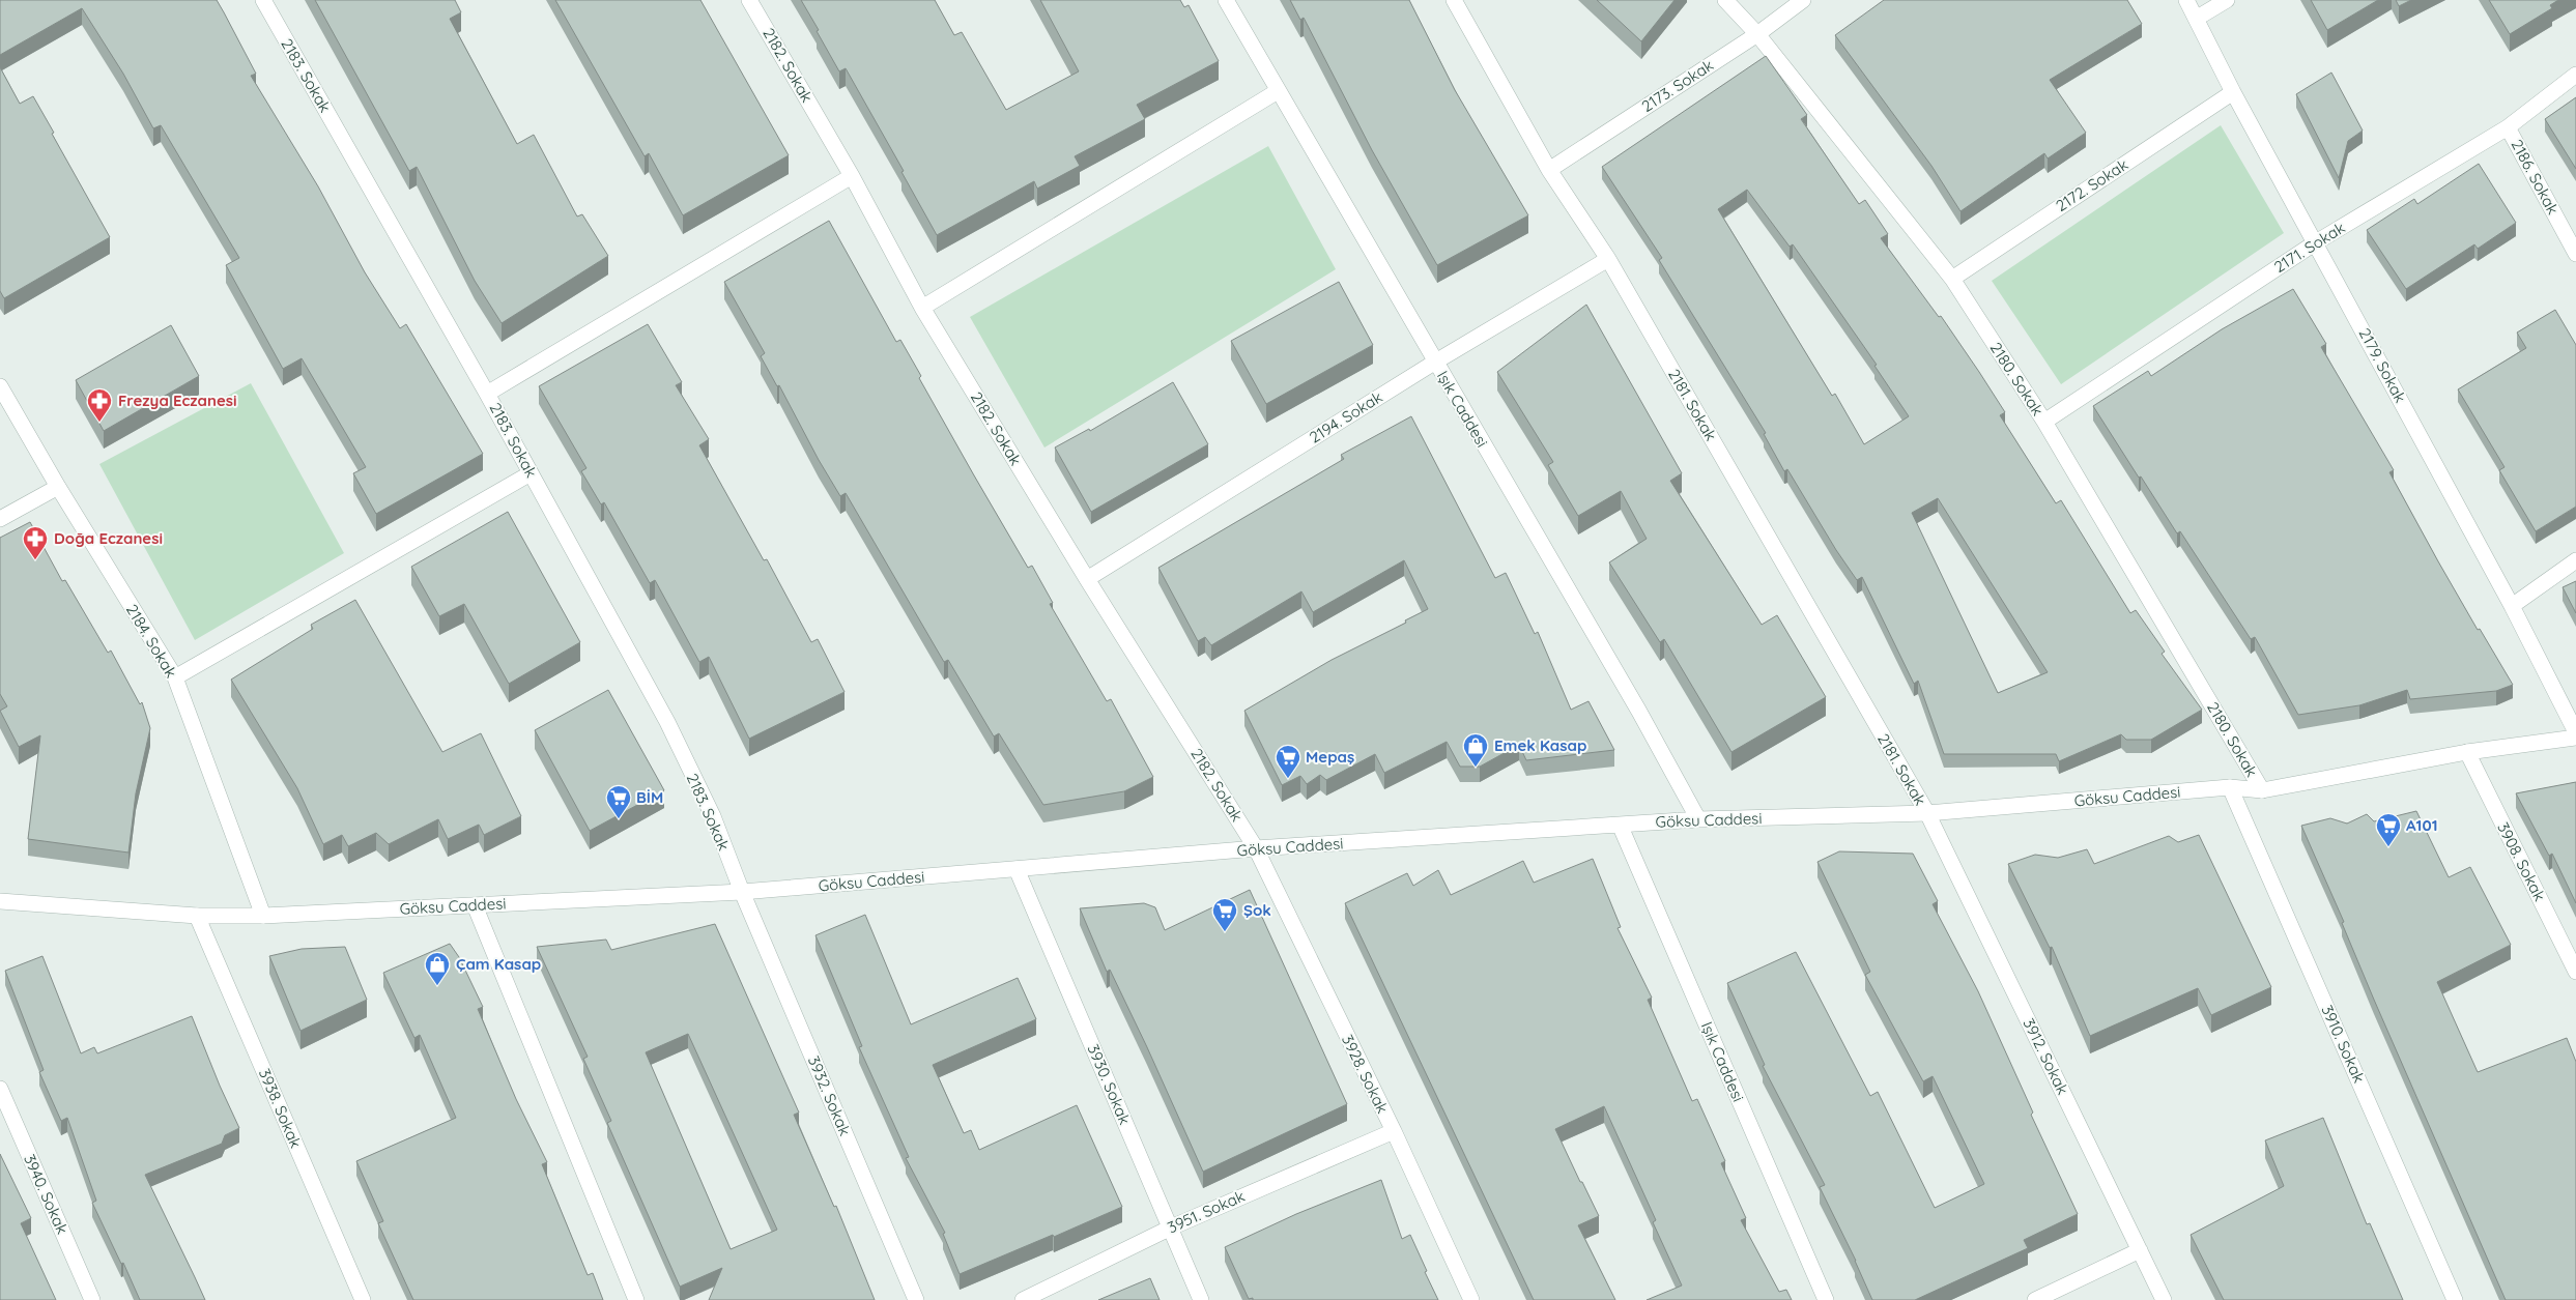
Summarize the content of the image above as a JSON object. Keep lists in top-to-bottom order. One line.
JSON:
{"streets":{"street":["2182. Sokak","2183. Sokak","2173. Sokak","2186. Sokak","2172. Sokak","2171. Sokak","2179. Sokak","2180. Sokak","2181. Sokak","Işık Caddesi","2194. Sokak","2184. Sokak","Göksu Caddesi","3908. Sokak","3910. Sokak","3912. Sokak","3928. Sokak","3930. Sokak","3932. Sokak","3938. Sokak","3940. Sokak","3951. Sokak"]},"crossings":[["2182. Sokak","2194. Sokak"],["2182. Sokak","Göksu Caddesi"],["2182. Sokak","3928. Sokak"],["2183. Sokak","Göksu Caddesi"],["2183. Sokak","3932. Sokak"],["2173. Sokak","2180. Sokak"],["2173. Sokak","2181. Sokak"],["2186. Sokak","2171. Sokak"],["2172. Sokak","2179. Sokak"],["2172. Sokak","2180. Sokak"],["2171. Sokak","2179. Sokak"],["2171. Sokak","2180. Sokak"],["2180. Sokak","Göksu Caddesi"],["2181. Sokak","2194. Sokak"],["2181. Sokak","Göksu Caddesi"],["2181. Sokak","3912. Sokak"],["Işık Caddesi","2194. Sokak"],["Işık Caddesi","Göksu Caddesi"],["2184. Sokak","Göksu Caddesi"],["Göksu Caddesi","3908. Sokak"],["Göksu Caddesi","3910. Sokak"],["Göksu Caddesi","3912. Sokak"],["Göksu Caddesi","3928. Sokak"],["Göksu Caddesi","3930. Sokak"],["Göksu Caddesi","3932. Sokak"],["Göksu Caddesi","3938. Sokak"],["3928. Sokak","3951. Sokak"],["3930. Sokak","3951. Sokak"]],"places":{"pharmacy":["Frezya Eczanesi","Doğa Eczanesi"],"shop":["Emek Kasap","Çam Kasap"],"supermarket":["Mepaş","BİM","A101","Şok"]}}
